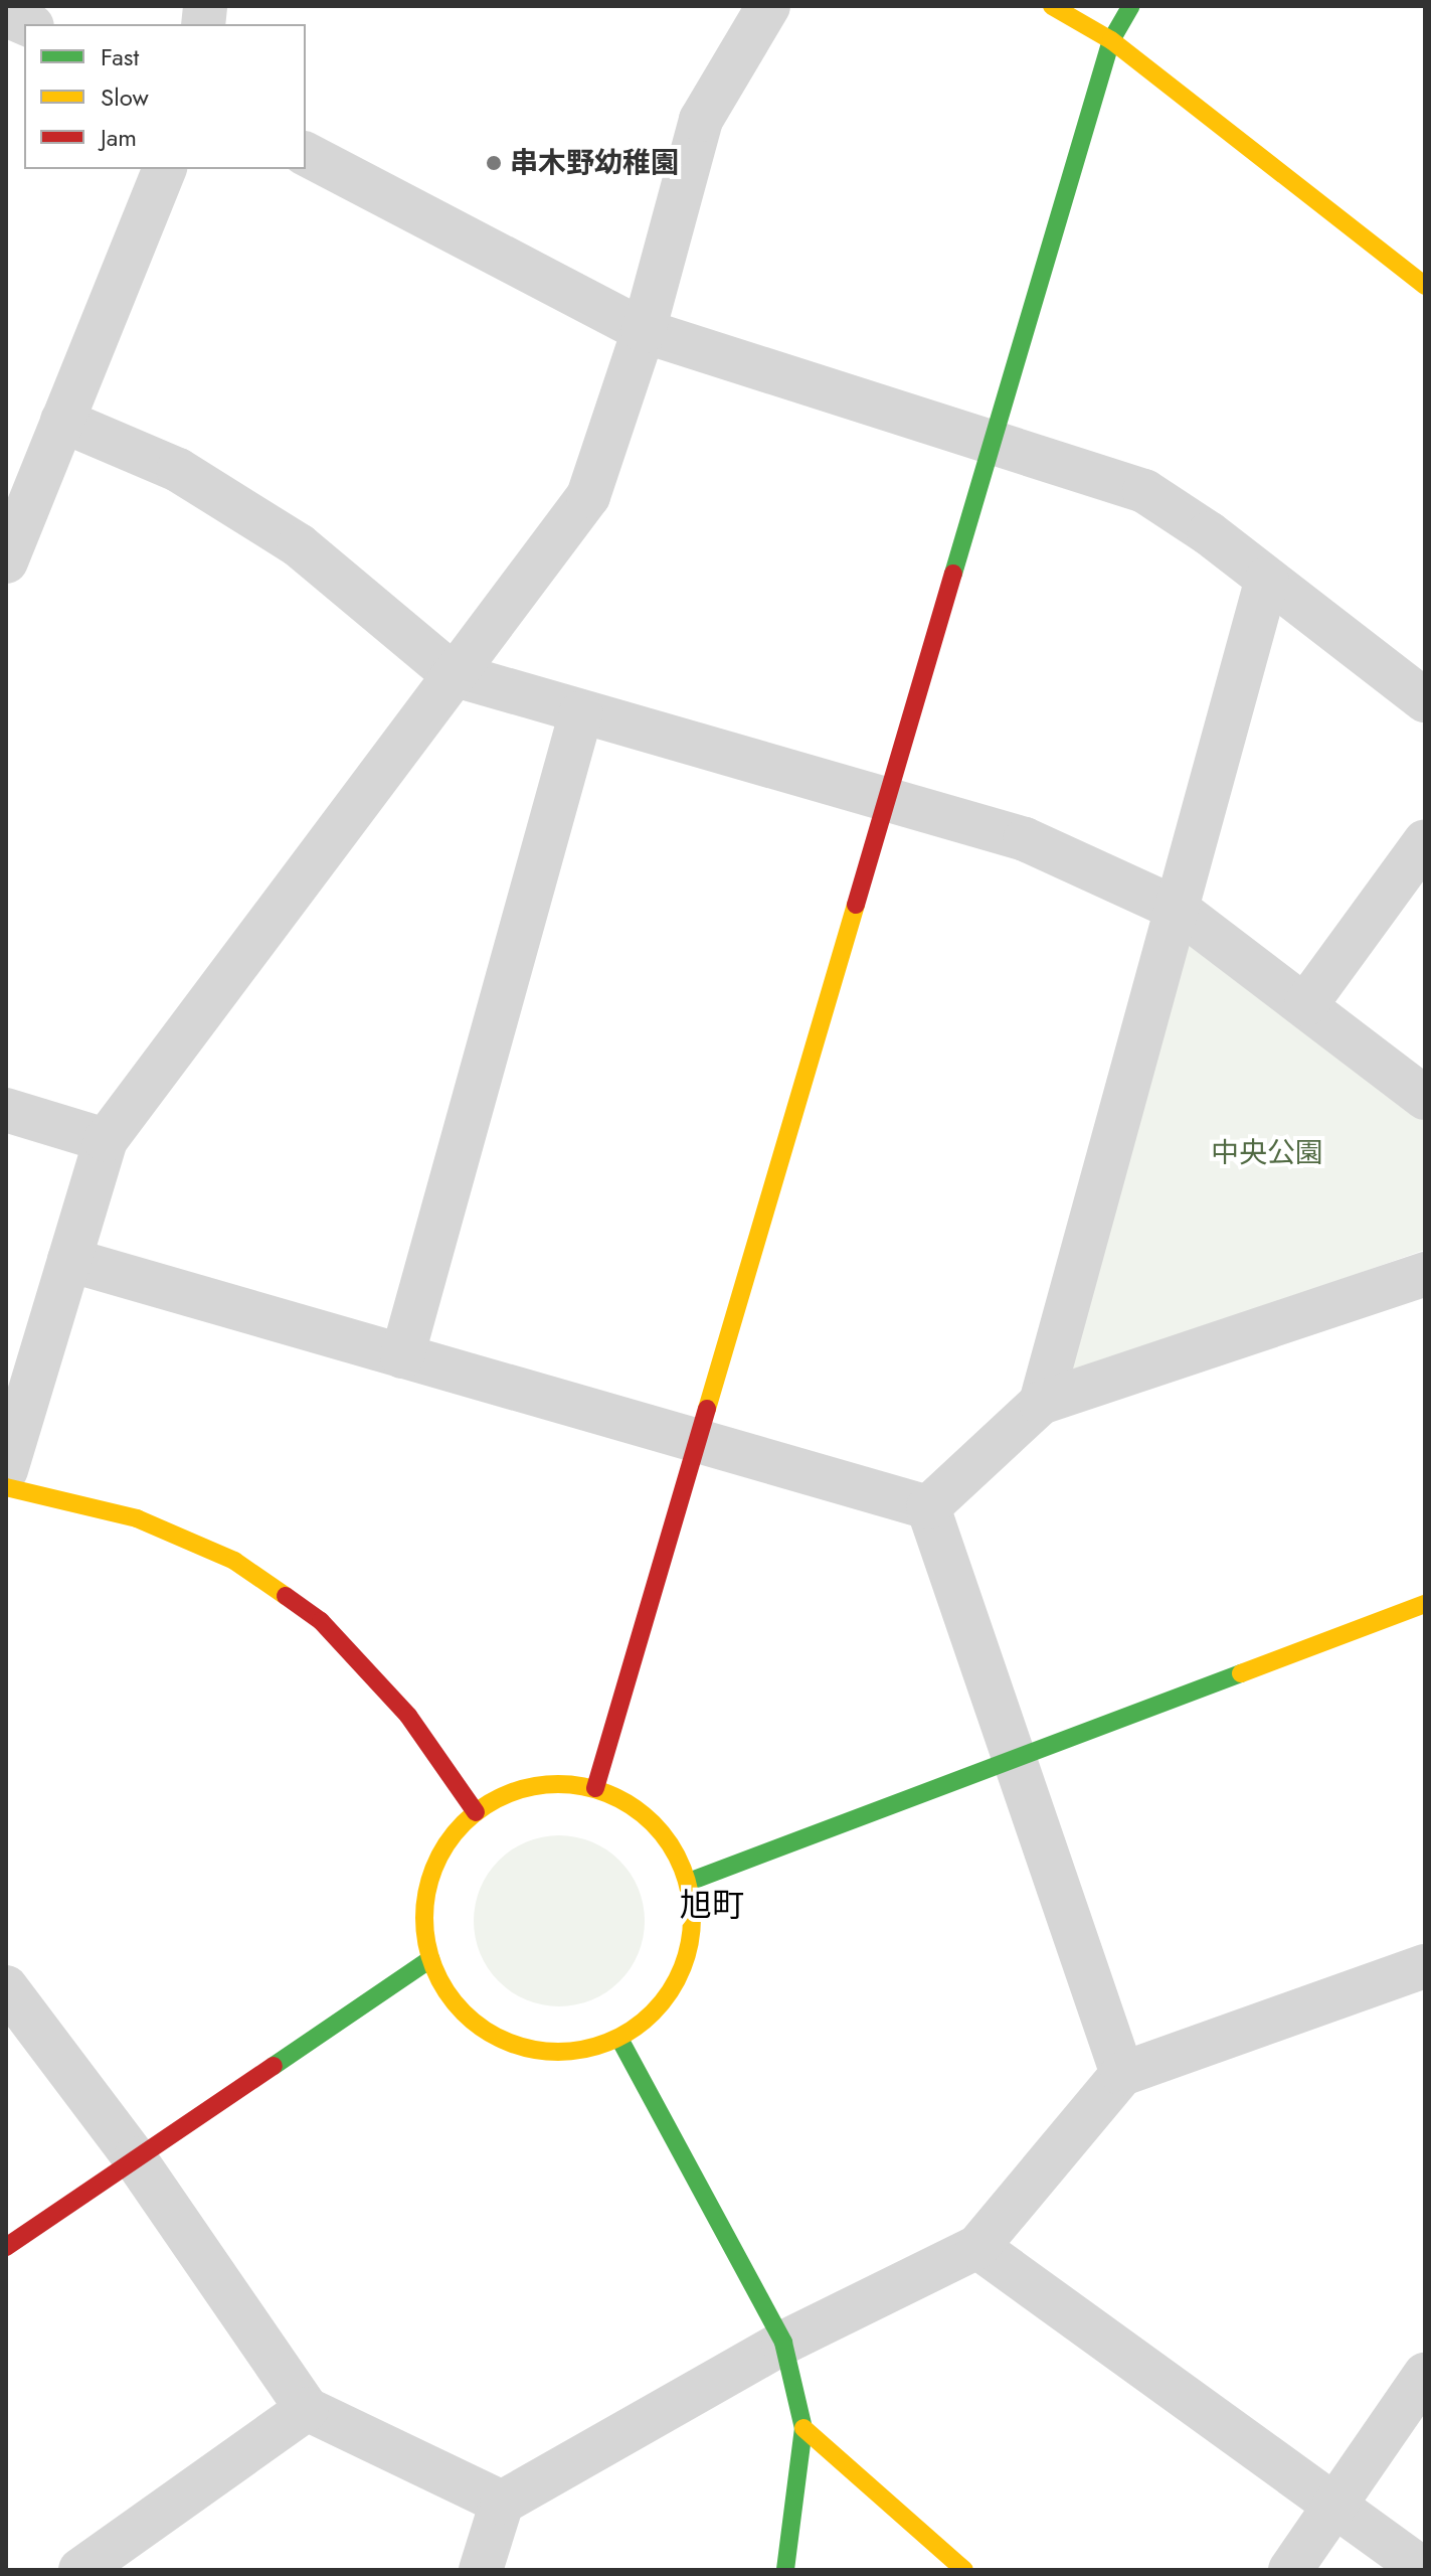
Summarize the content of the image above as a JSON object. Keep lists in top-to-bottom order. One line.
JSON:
{"districts":["旭町"],"parks":["中央公園"],"places":["串木野幼稚園"],"legend":["Fast","Slow","Jam"]}
